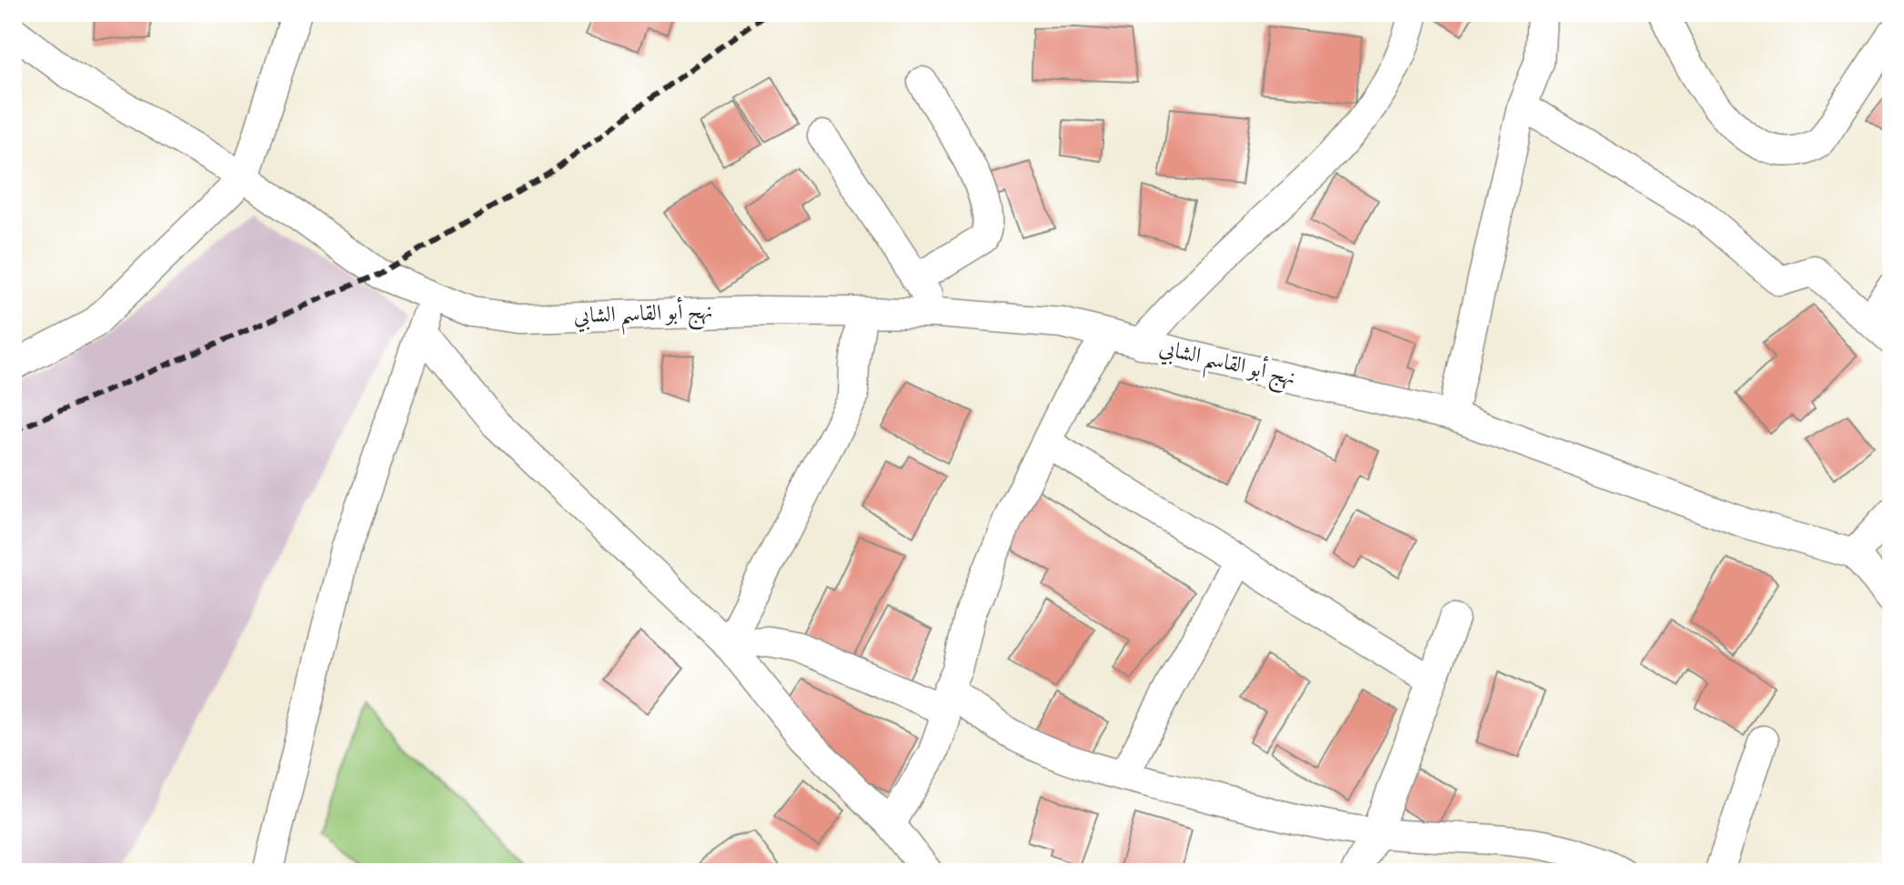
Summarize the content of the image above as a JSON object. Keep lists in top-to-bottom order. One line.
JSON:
{"streets":{"street":["نهج أبو القاسم الشابي"]}}
